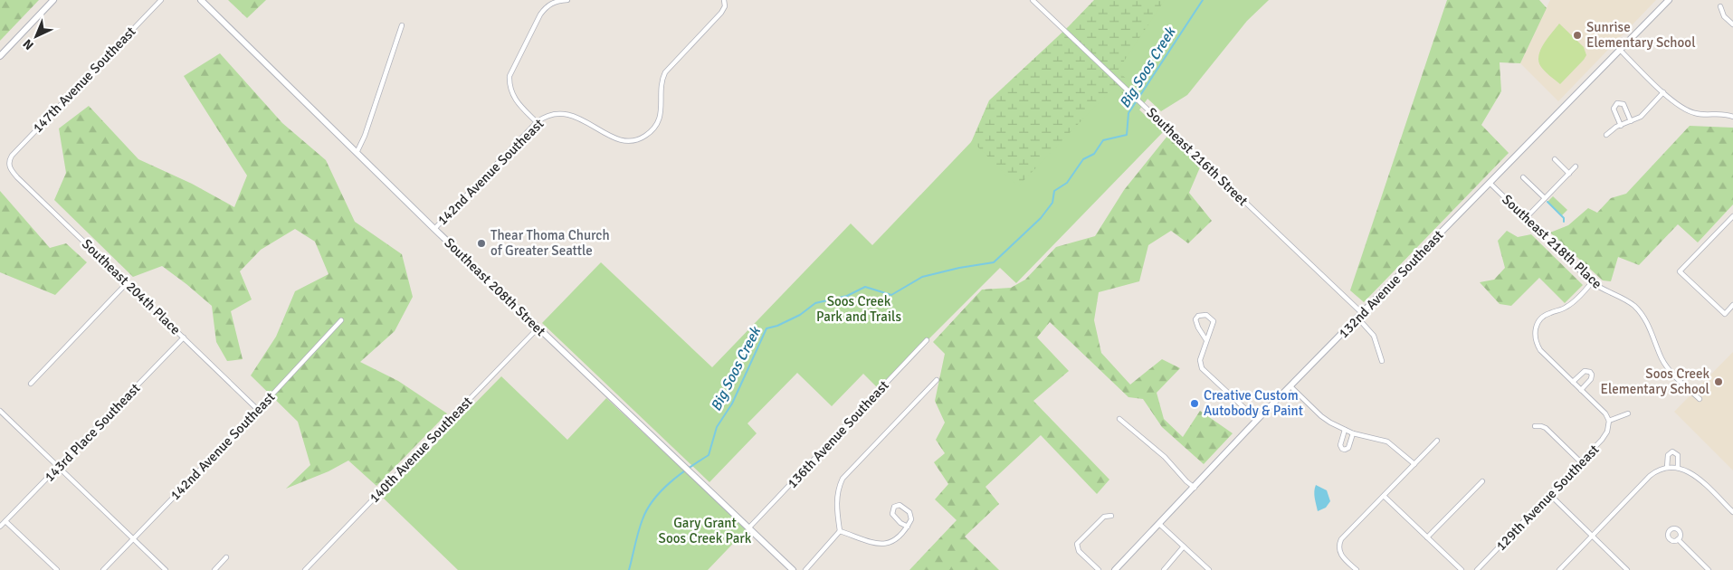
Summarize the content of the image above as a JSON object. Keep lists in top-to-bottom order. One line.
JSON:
{"streets":{"street":["147th Avenue Southeast","Southeast 216th Street","142nd Avenue Southeast","Southeast 218th Place","132nd Avenue Southeast","Southeast 204th Place","Southeast 208th Street","143rd Place Southeast","136th Avenue Southeast","140th Avenue Southeast","129th Avenue Southeast"]},"crossings":[["147th Avenue Southeast","Southeast 204th Place"],["Southeast 216th Street","132nd Avenue Southeast"],["142nd Avenue Southeast","Southeast 204th Place"],["142nd Avenue Southeast","Southeast 208th Street"],["Southeast 218th Place","132nd Avenue Southeast"],["Southeast 204th Place","143rd Place Southeast"],["Southeast 208th Street","136th Avenue Southeast"],["Southeast 208th Street","140th Avenue Southeast"]],"water":["Big Soos Creek"],"parks":["Soos Creek Park and Trails","Gary Grant Soos Creek Park"],"places":["Sunrise Elementary School","Thear Thoma Church of Greater Seattle","Soos Creek Elementary School","Creative Custom Autobody & Paint"],"north":"bottom left"}
